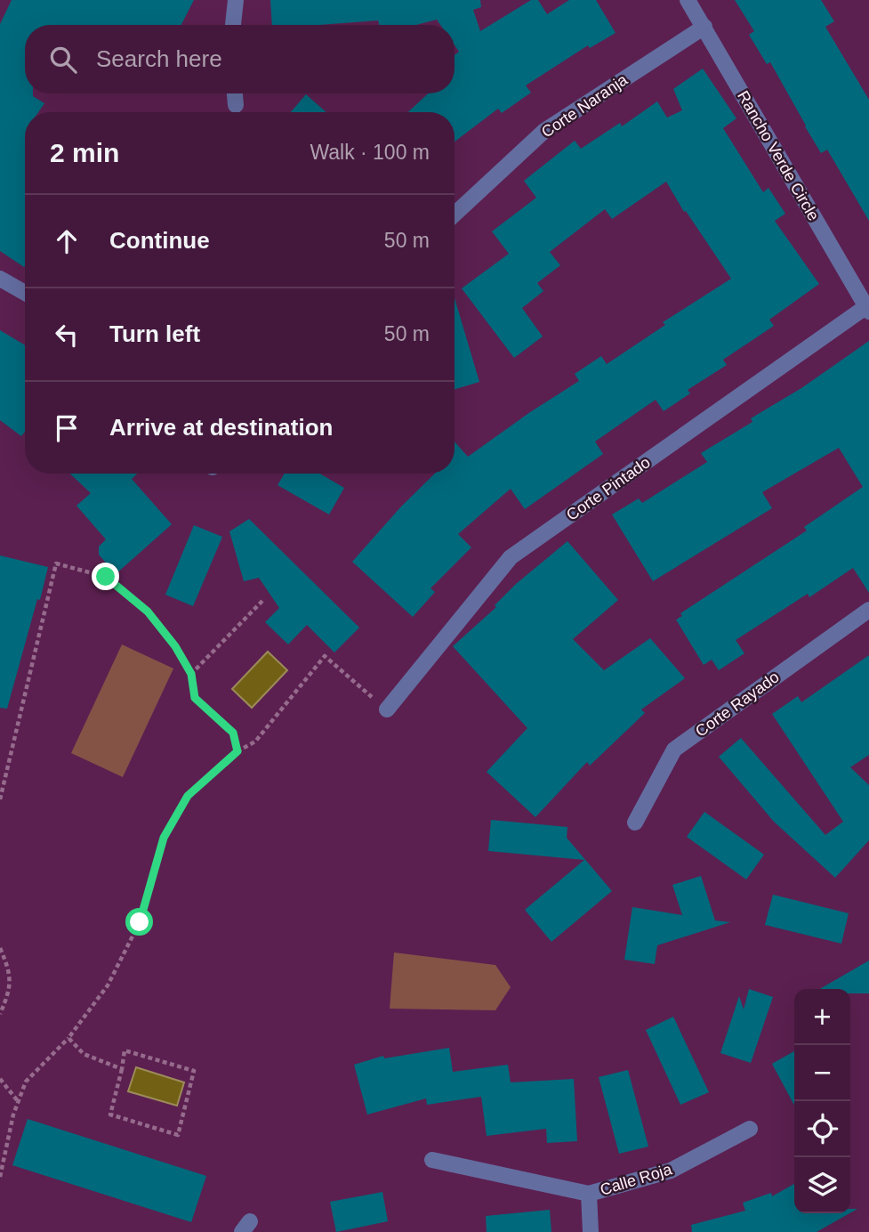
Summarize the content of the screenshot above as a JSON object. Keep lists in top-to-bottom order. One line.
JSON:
{"streets":{"street":["Corte Naranja","Rancho Verde Circle","Corte Pintado","Corte Rayado","Calle Roja"]},"crossings":[["Corte Naranja","Rancho Verde Circle"],["Rancho Verde Circle","Corte Pintado"]],"page":{"search":"Search here","heading":["2 min","Walk · 100 m"],"list":[["Continue","50 m"],["Turn left","50 m"],"Arrive at destination"],"map_buttons":["+","−"]}}
